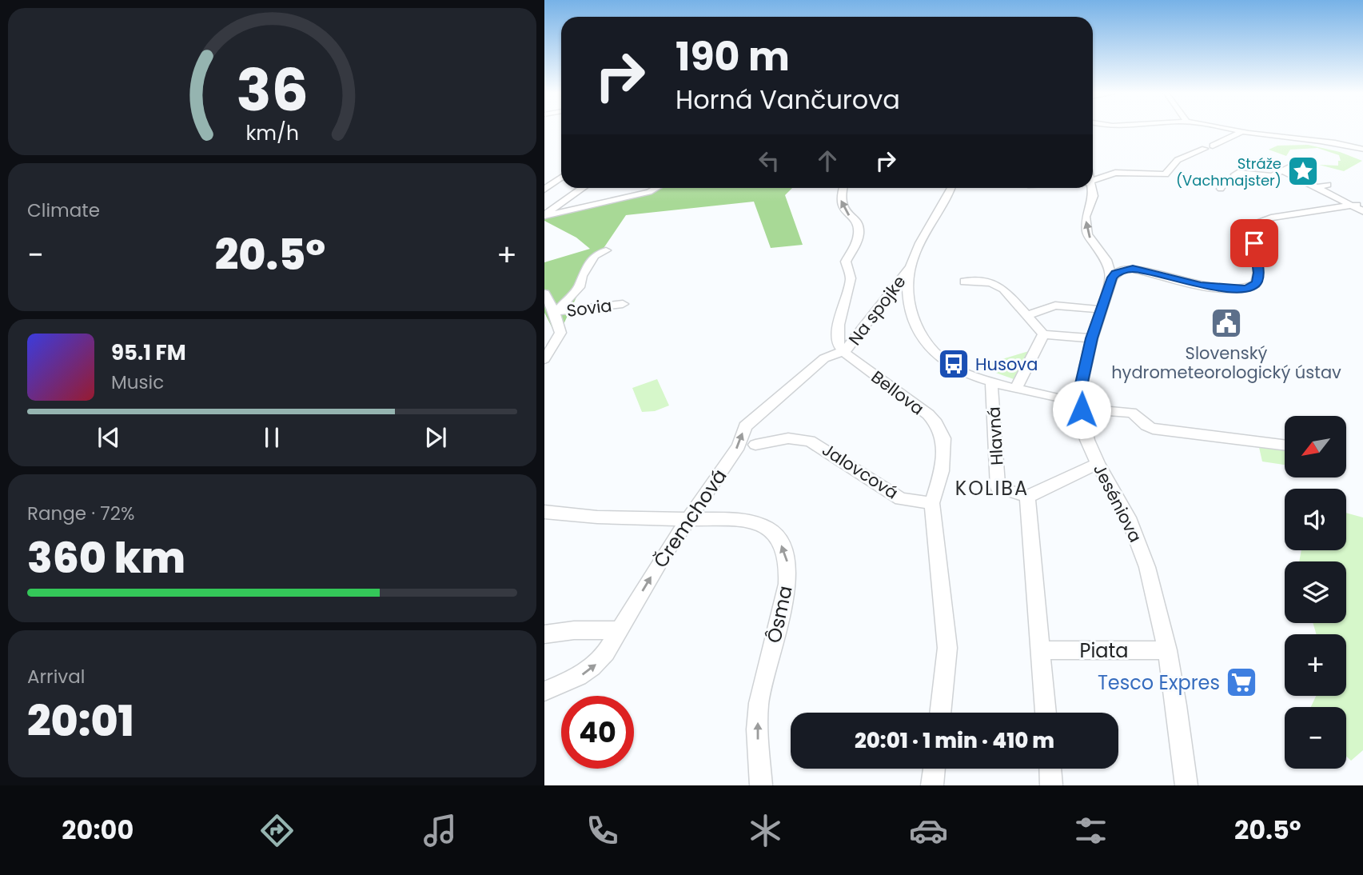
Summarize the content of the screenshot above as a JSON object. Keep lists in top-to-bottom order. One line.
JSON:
{"streets":{"street":["Sovia","Na spojke","Bellova","Hlavná","Jalovcová","Jeséniova","Čremchová","Ôsma","Piata"]},"crossings":[["Na spojke","Bellova"],["Na spojke","Čremchová"],["Bellova","Jalovcová"],["Bellova","Čremchová"],["Jeséniova","Piata"],["Čremchová","Ôsma"]],"one_way":["Čremchová"],"districts":["KOLIBA"],"places":{"place":["Stráže (Vachmajster)"],"public building":["Slovenský hydrometeorologický ústav"],"bus stop":["Husova"],"supermarket":["Tesco Expres"]},"north":"bottom left","page":{"turn":["190 m","Horná Vančurova"],"tile":["Climate",["Range · 72%","360 km"],["Arrival","20:01"]],"heat":["−","20.5°","+"],"song":["95.1 FM","Music"],"map_buttons":["+","−"],"limit":"40","trip":"20:01 · 1 min · 410 m","tabs":["20:00","20.5°"],"gauge":["36","km/h"]}}
